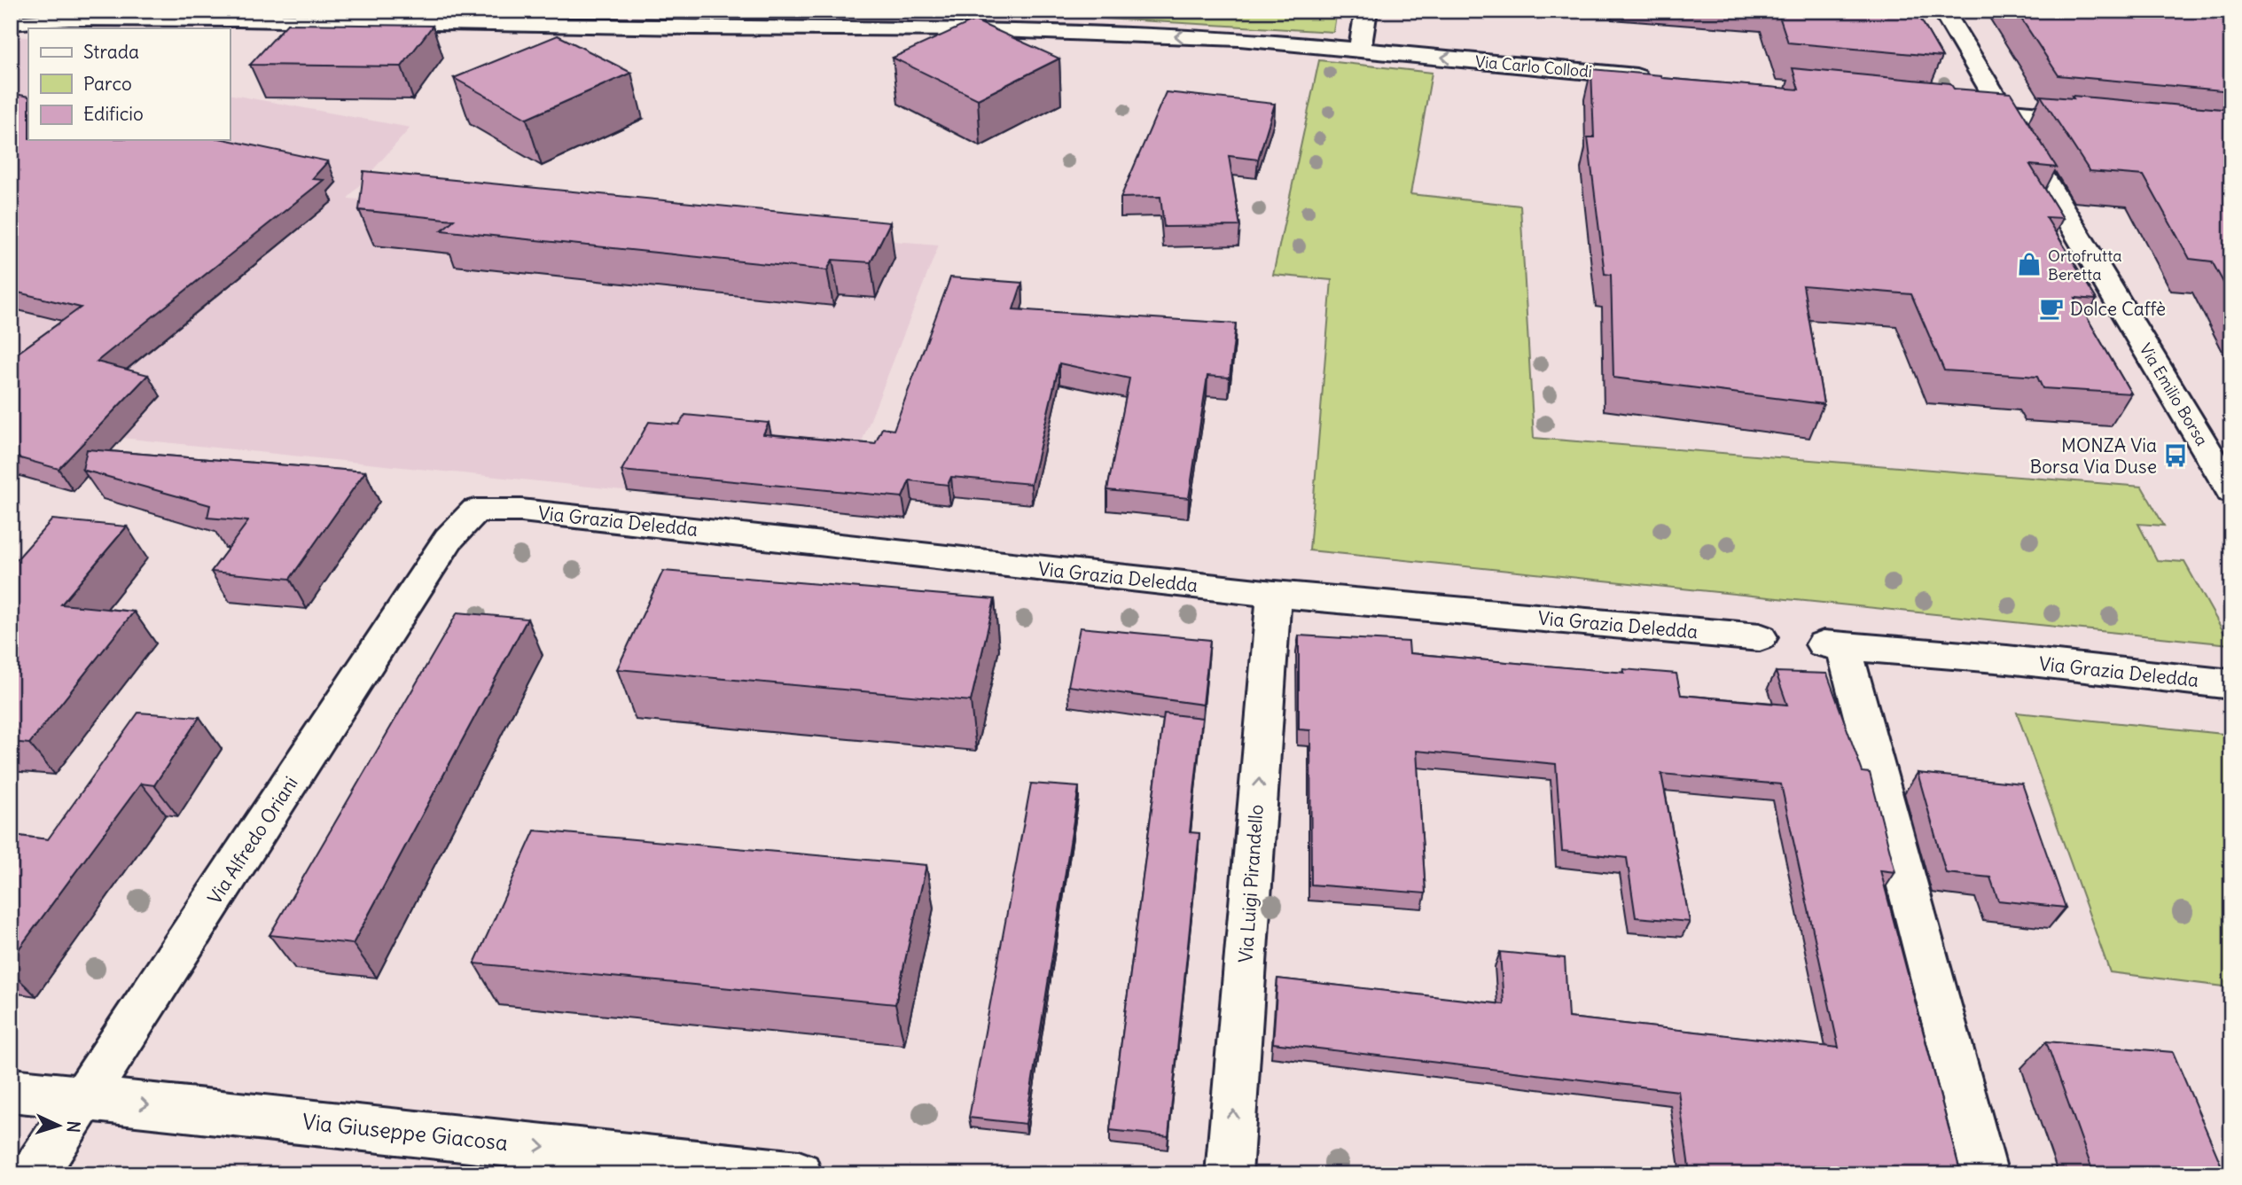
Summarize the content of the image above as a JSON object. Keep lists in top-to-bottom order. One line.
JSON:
{"streets":{"street":["Via Carlo Collodi","Via Emilio Borsa","Via Grazia Deledda","Via Alfredo Oriani","Via Luigi Pirandello","Via Giuseppe Giacosa"]},"crossings":[["Via Grazia Deledda","Via Alfredo Oriani"],["Via Grazia Deledda","Via Luigi Pirandello"],["Via Alfredo Oriani","Via Giuseppe Giacosa"]],"one_way":["Via Carlo Collodi","Via Luigi Pirandello","Via Giuseppe Giacosa"],"places":{"shop":["Ortofrutta Beretta"],"cafe":["Dolce Caffè"],"bus stop":["MONZA Via Borsa Via Duse"]},"legend":["Strada","Parco","Edificio"],"north":"right"}
